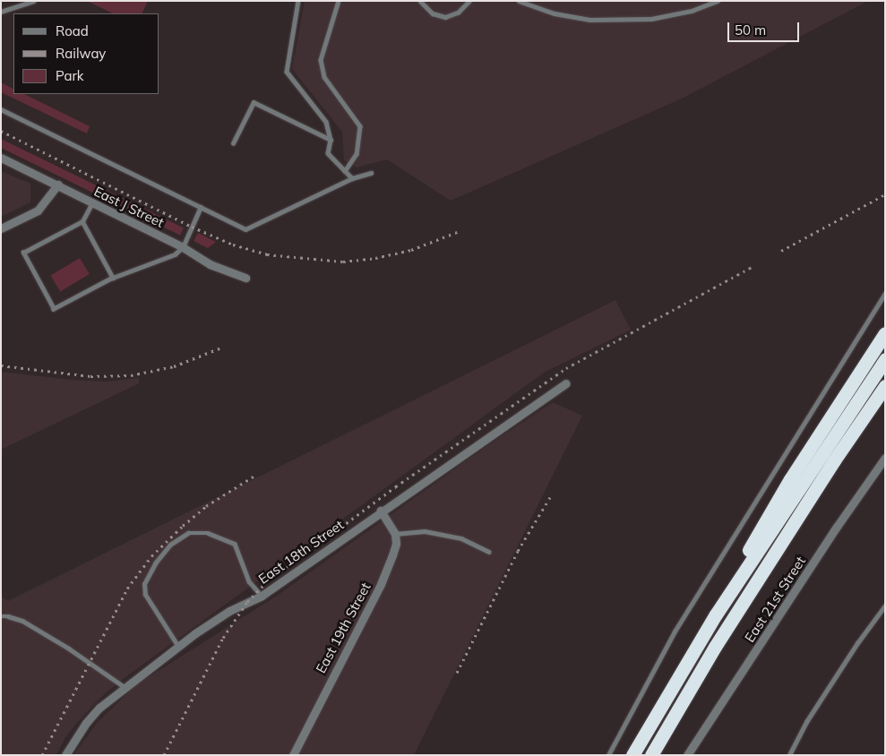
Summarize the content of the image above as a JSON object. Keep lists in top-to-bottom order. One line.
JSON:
{"streets":{"street":["East J Street","East 18th Street","East 21st Street","East 19th Street"]},"legend":["Road","Railway","Park"],"scale_bar":"50 m"}
